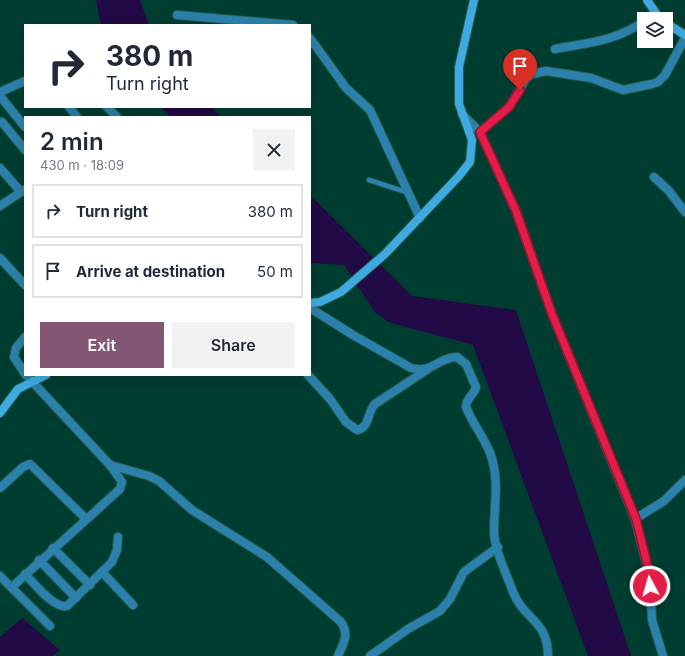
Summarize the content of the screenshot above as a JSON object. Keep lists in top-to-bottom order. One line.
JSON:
{"page":{"turn":["380 m","Turn right"],"heading":["2 min","430 m · 18:09"],"list":[{"name":"Turn right","value":"380 m"},{"name":"Arrive at destination","value":"50 m"}],"buttons":["Exit","Share"]}}
